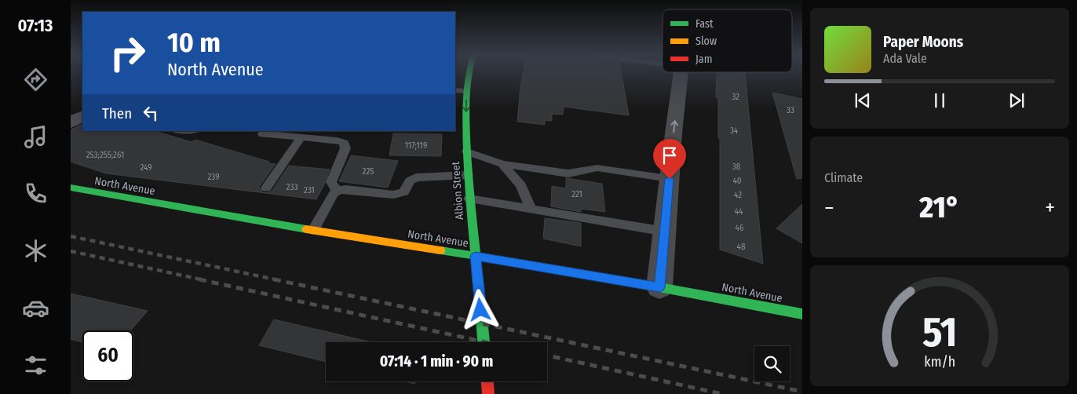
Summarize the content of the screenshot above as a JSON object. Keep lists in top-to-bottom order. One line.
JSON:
{"streets":{"main road":["North Avenue","Albion Street"]},"crossings":[["North Avenue","Albion Street"]],"house_numbers":["32","33","34","117;119","253;255;261","38","249","225","239","40","233","231","221","42","44","46","48"],"legend":["Fast","Slow","Jam"],"page":{"tabs":"07:13","turn":["10 m","North Avenue"],"song":["Paper Moons","Ada Vale"],"then":"Then","tile":"Climate","heat":["−","21°","+"],"limit":"60","trip":"07:14 · 1 min · 90 m","gauge":["51","km/h"]}}
